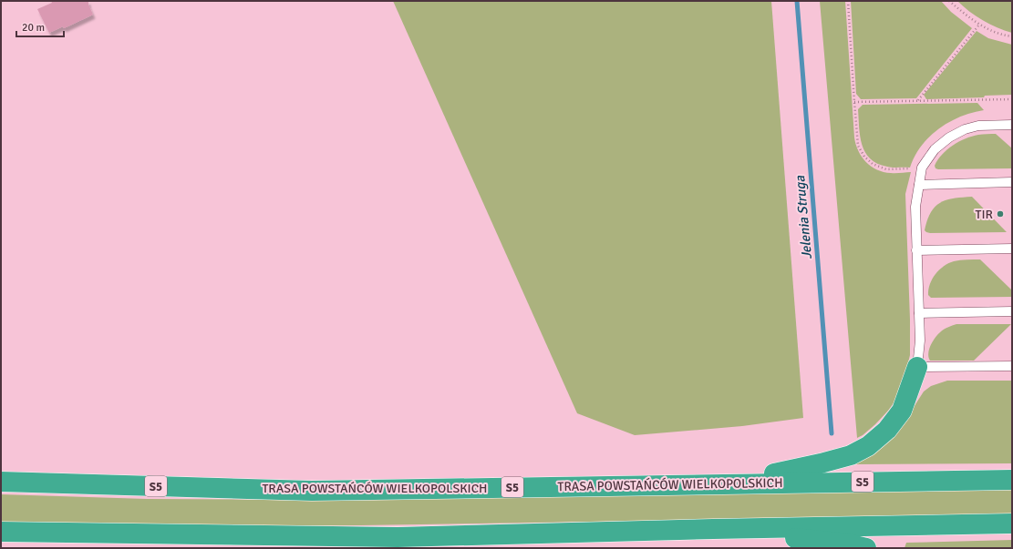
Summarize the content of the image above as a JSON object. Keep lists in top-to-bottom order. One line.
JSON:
{"streets":{"highway":["S5","TRASA POWSTAŃCÓW WIELKOPOLSKICH"]},"water":["Jelenia Struga"],"places":["TIR"],"scale_bar":"20 m"}
